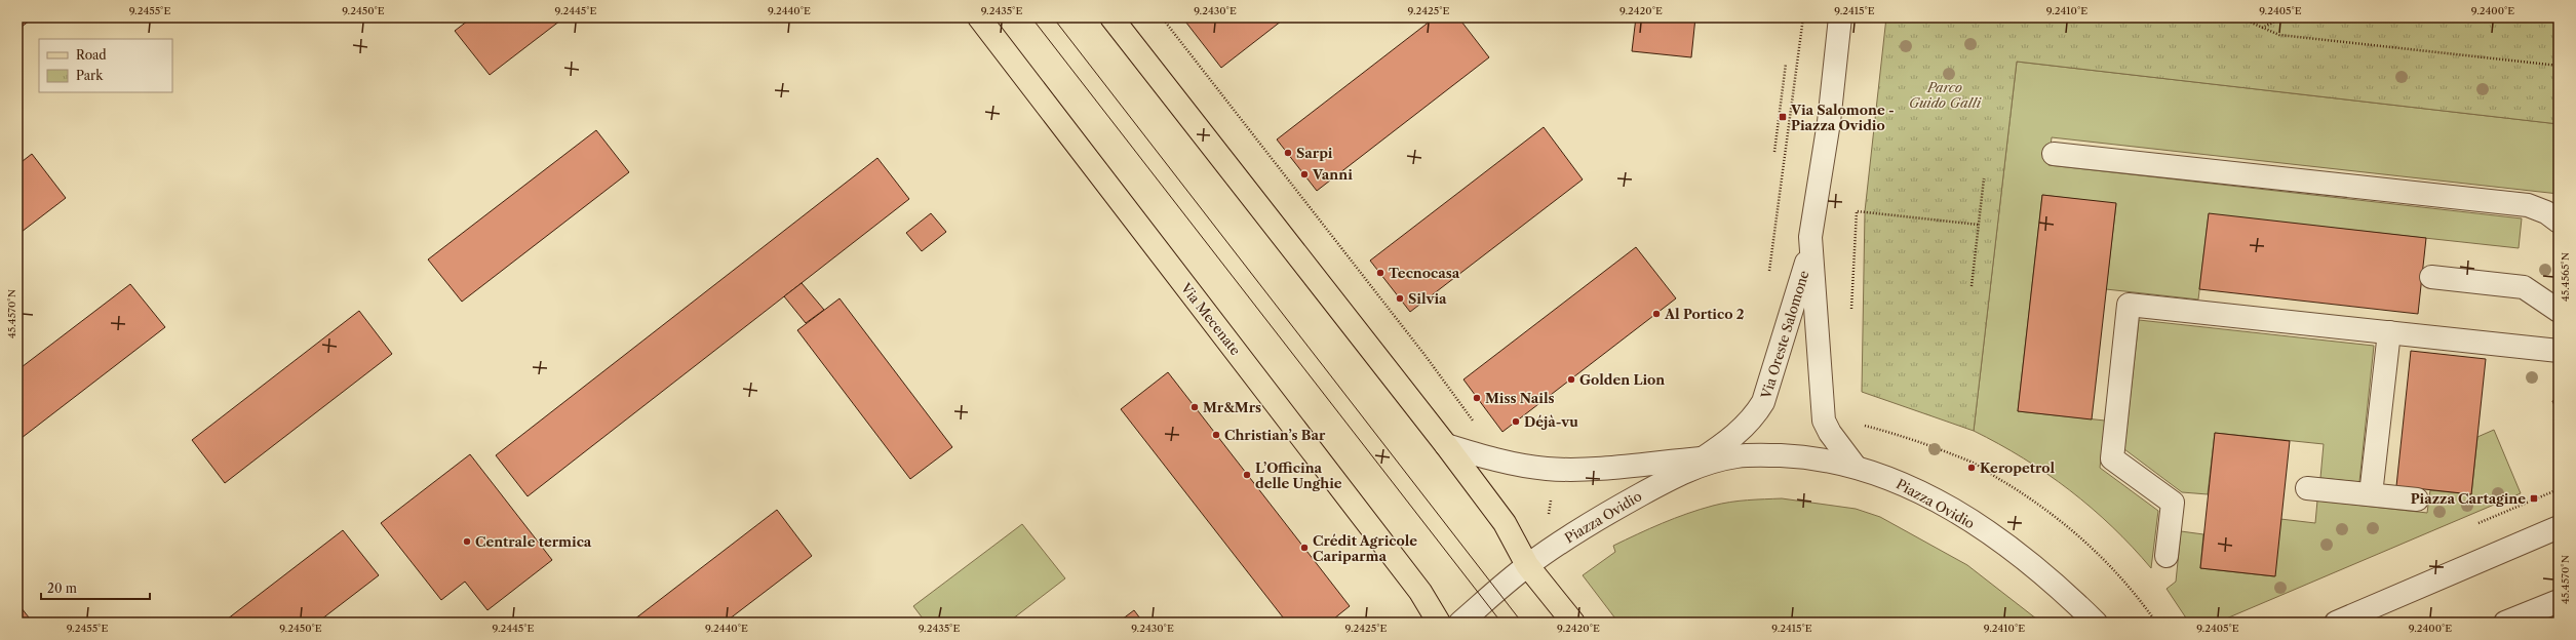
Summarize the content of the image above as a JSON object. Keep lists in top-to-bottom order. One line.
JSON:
{"streets":{"main road":["Via Mecenate"],"street":["Via Oreste Salomone","Piazza Ovidio"]},"crossings":[["Via Oreste Salomone","Piazza Ovidio"]],"parks":["Parco Guido Galli"],"places":{"transit":["Via Salomone - Piazza Ovidio","Piazza Cartagine"],"other":["Sarpi","Vanni","Tecnocasa","Silvia","Al Portico 2","Golden Lion","Miss Nails","Mr&Mrs","Déjà-vu","Christian’s Bar","Keropetrol","L’Officina delle Unghie","Centrale termica","Crédit Agricole Cariparma"]},"legend":["Road","Park"],"scale_bar":"20 m","coordinates":["9.2455°E","9.2450°E","9.2445°E","9.2440°E","9.2435°E","9.2430°E","9.2425°E","9.2420°E","9.2415°E","9.2410°E","9.2405°E","9.2400°E","45.4565°N","45.4570°N"]}
